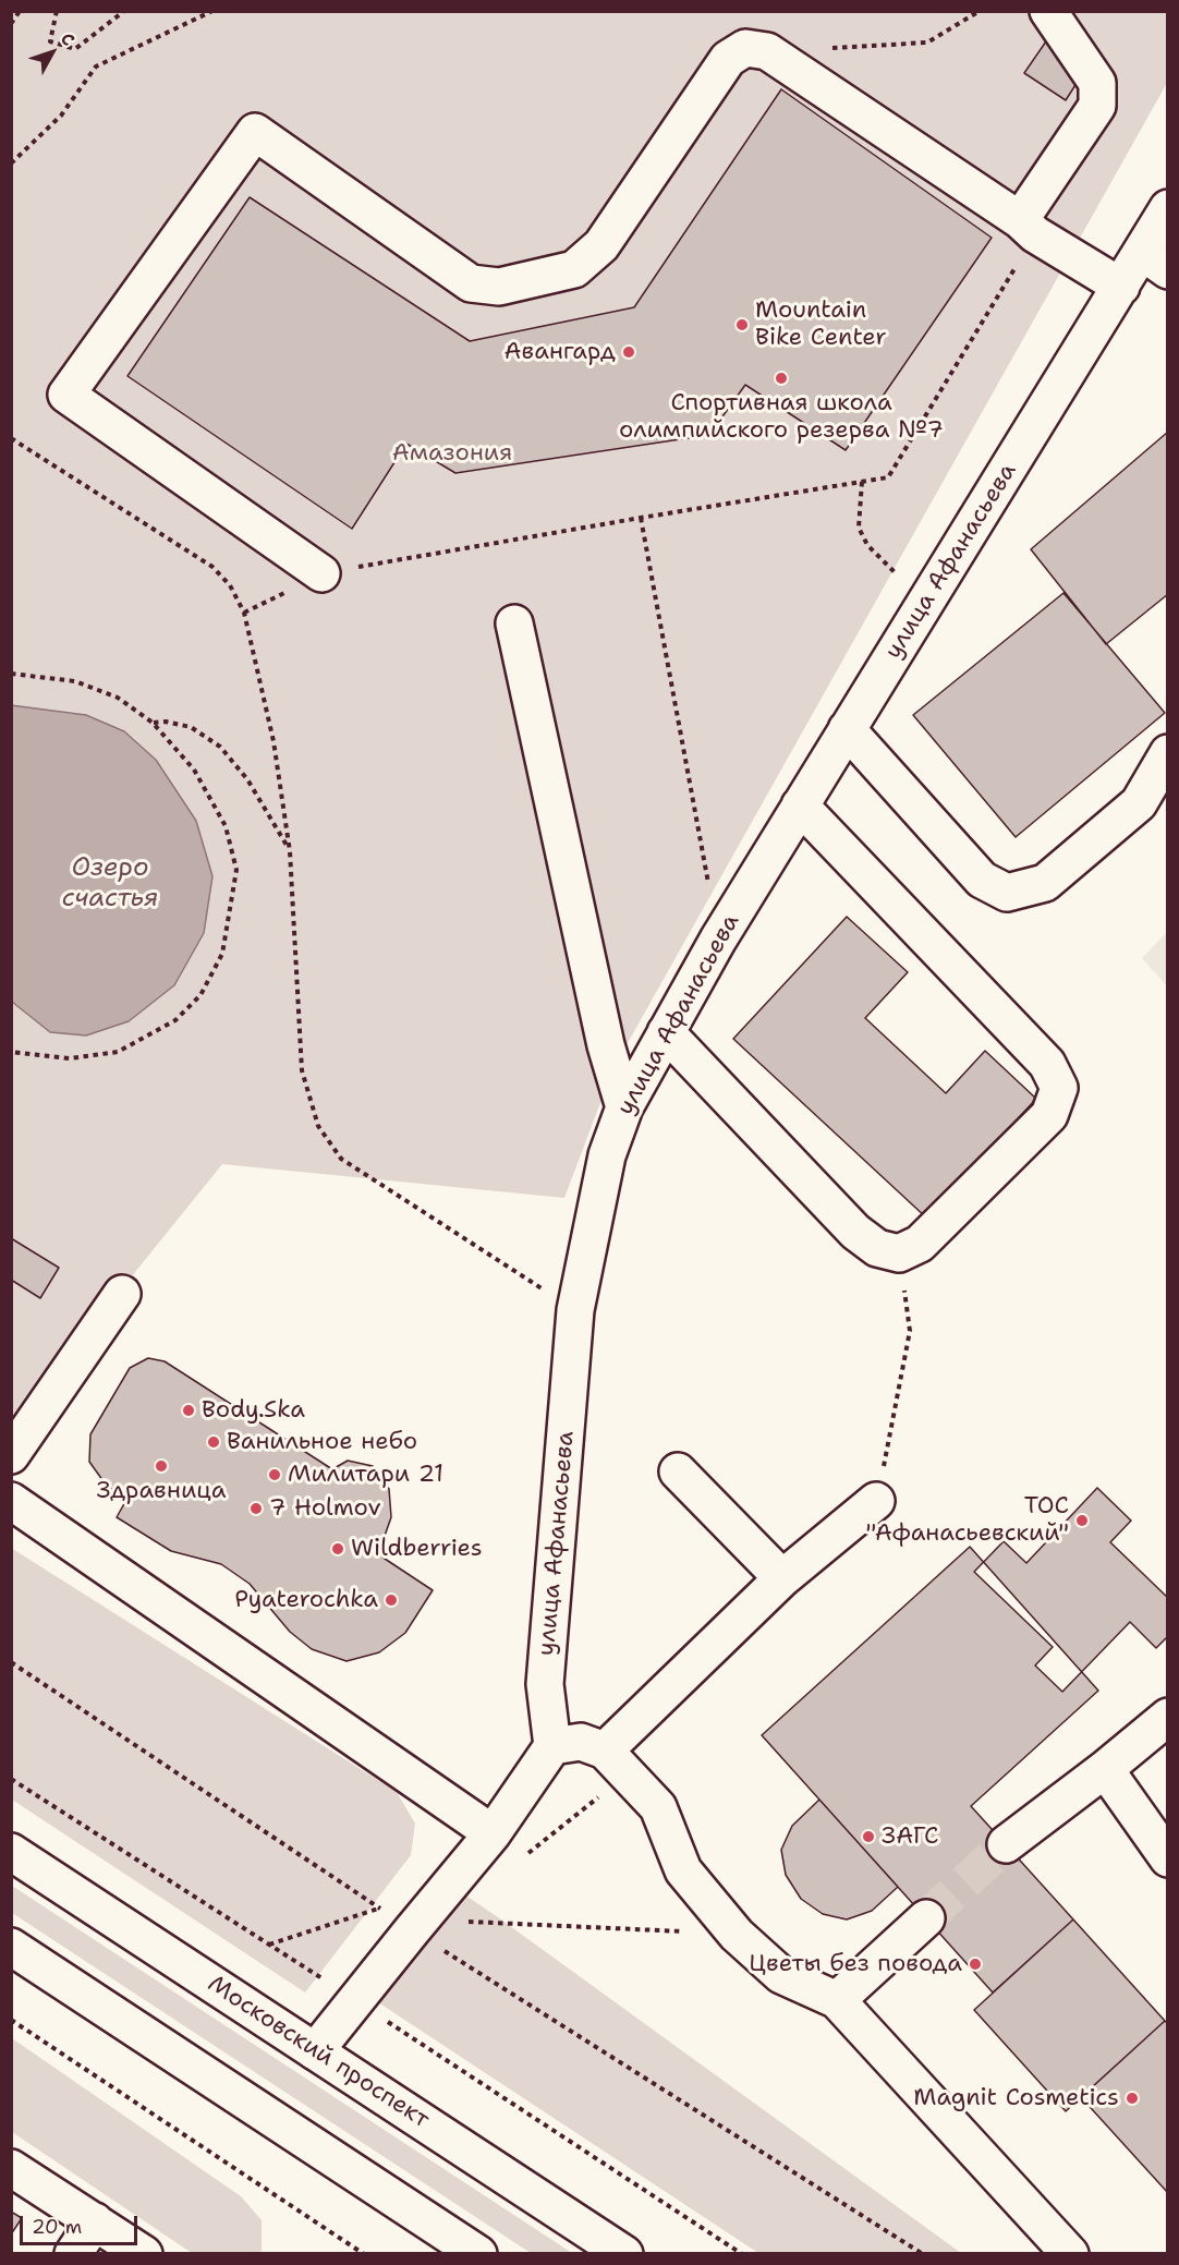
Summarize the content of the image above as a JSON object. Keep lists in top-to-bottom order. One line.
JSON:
{"streets":{"street":["улица Афанасьева","Московский проспект"]},"water":["Озеро счастья"],"parks":["Амазония"],"places":["Mountain Bike Center","Авангард","Спортивная школа олимпийского резерва №7","Body.Ska","Ванильное небо","Здравница","Милитари 21","7 Holmov","ТОС \"Афанасьевский\"","Wildberries","Pyaterochka","ЗАГС","Цветы без повода","Magnit Cosmetics"],"scale_bar":"20 m","north":"top right"}
